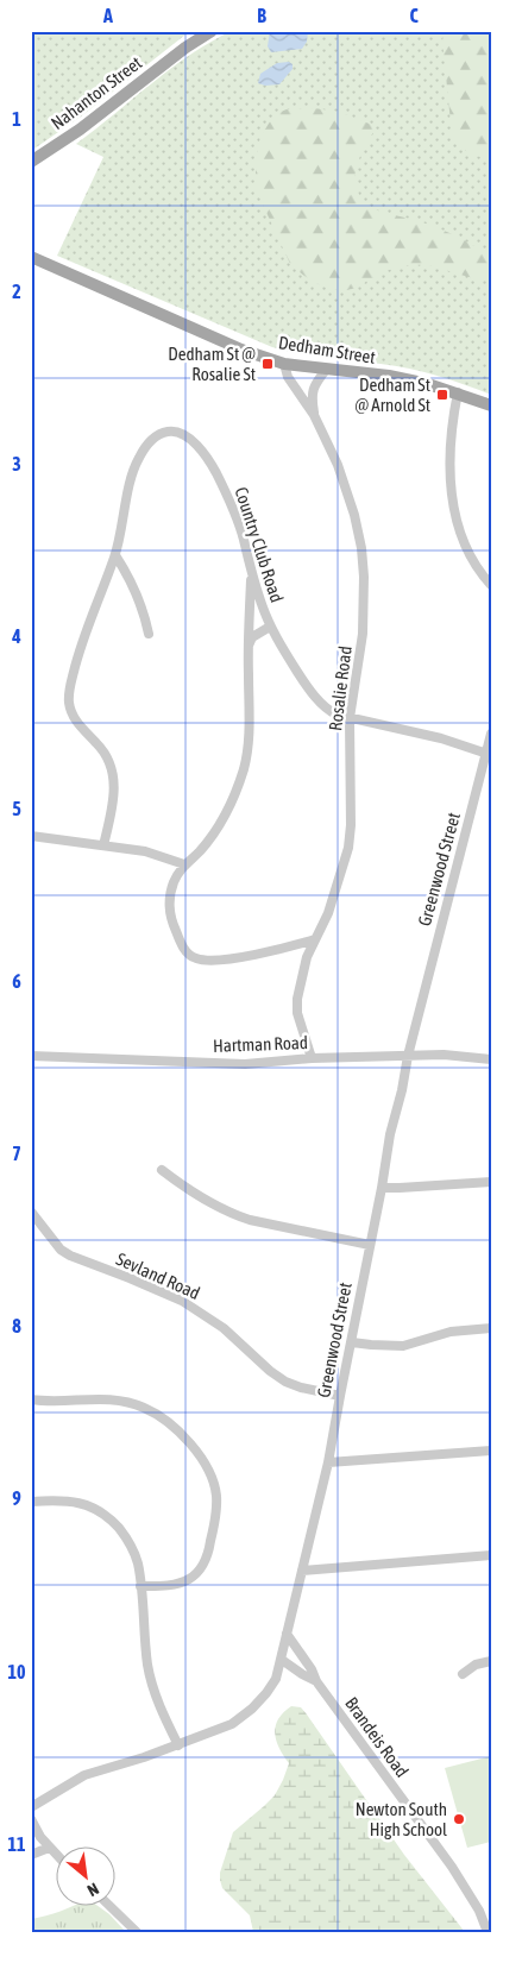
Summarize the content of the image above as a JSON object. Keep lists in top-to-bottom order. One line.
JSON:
{"streets":{"main road":["Nahanton Street","Dedham Street"],"street":["Country Club Road","Rosalie Road","Greenwood Street","Hartman Road","Sevland Road","Brandeis Road"]},"crossings":[["Dedham Street","Rosalie Road"],["Country Club Road","Rosalie Road"],["Country Club Road","Greenwood Street"],["Rosalie Road","Hartman Road"],["Greenwood Street","Hartman Road"],["Greenwood Street","Sevland Road"],["Greenwood Street","Brandeis Road"]],"places":{"transit":["Dedham St @ Rosalie St","Dedham St @ Arnold St"],"other":["Newton South High School"]},"north":"bottom right","grid":{"columns":["A","B","C"],"rows":["1","2","3","4","5","6","7","8","9","10","11"]}}
